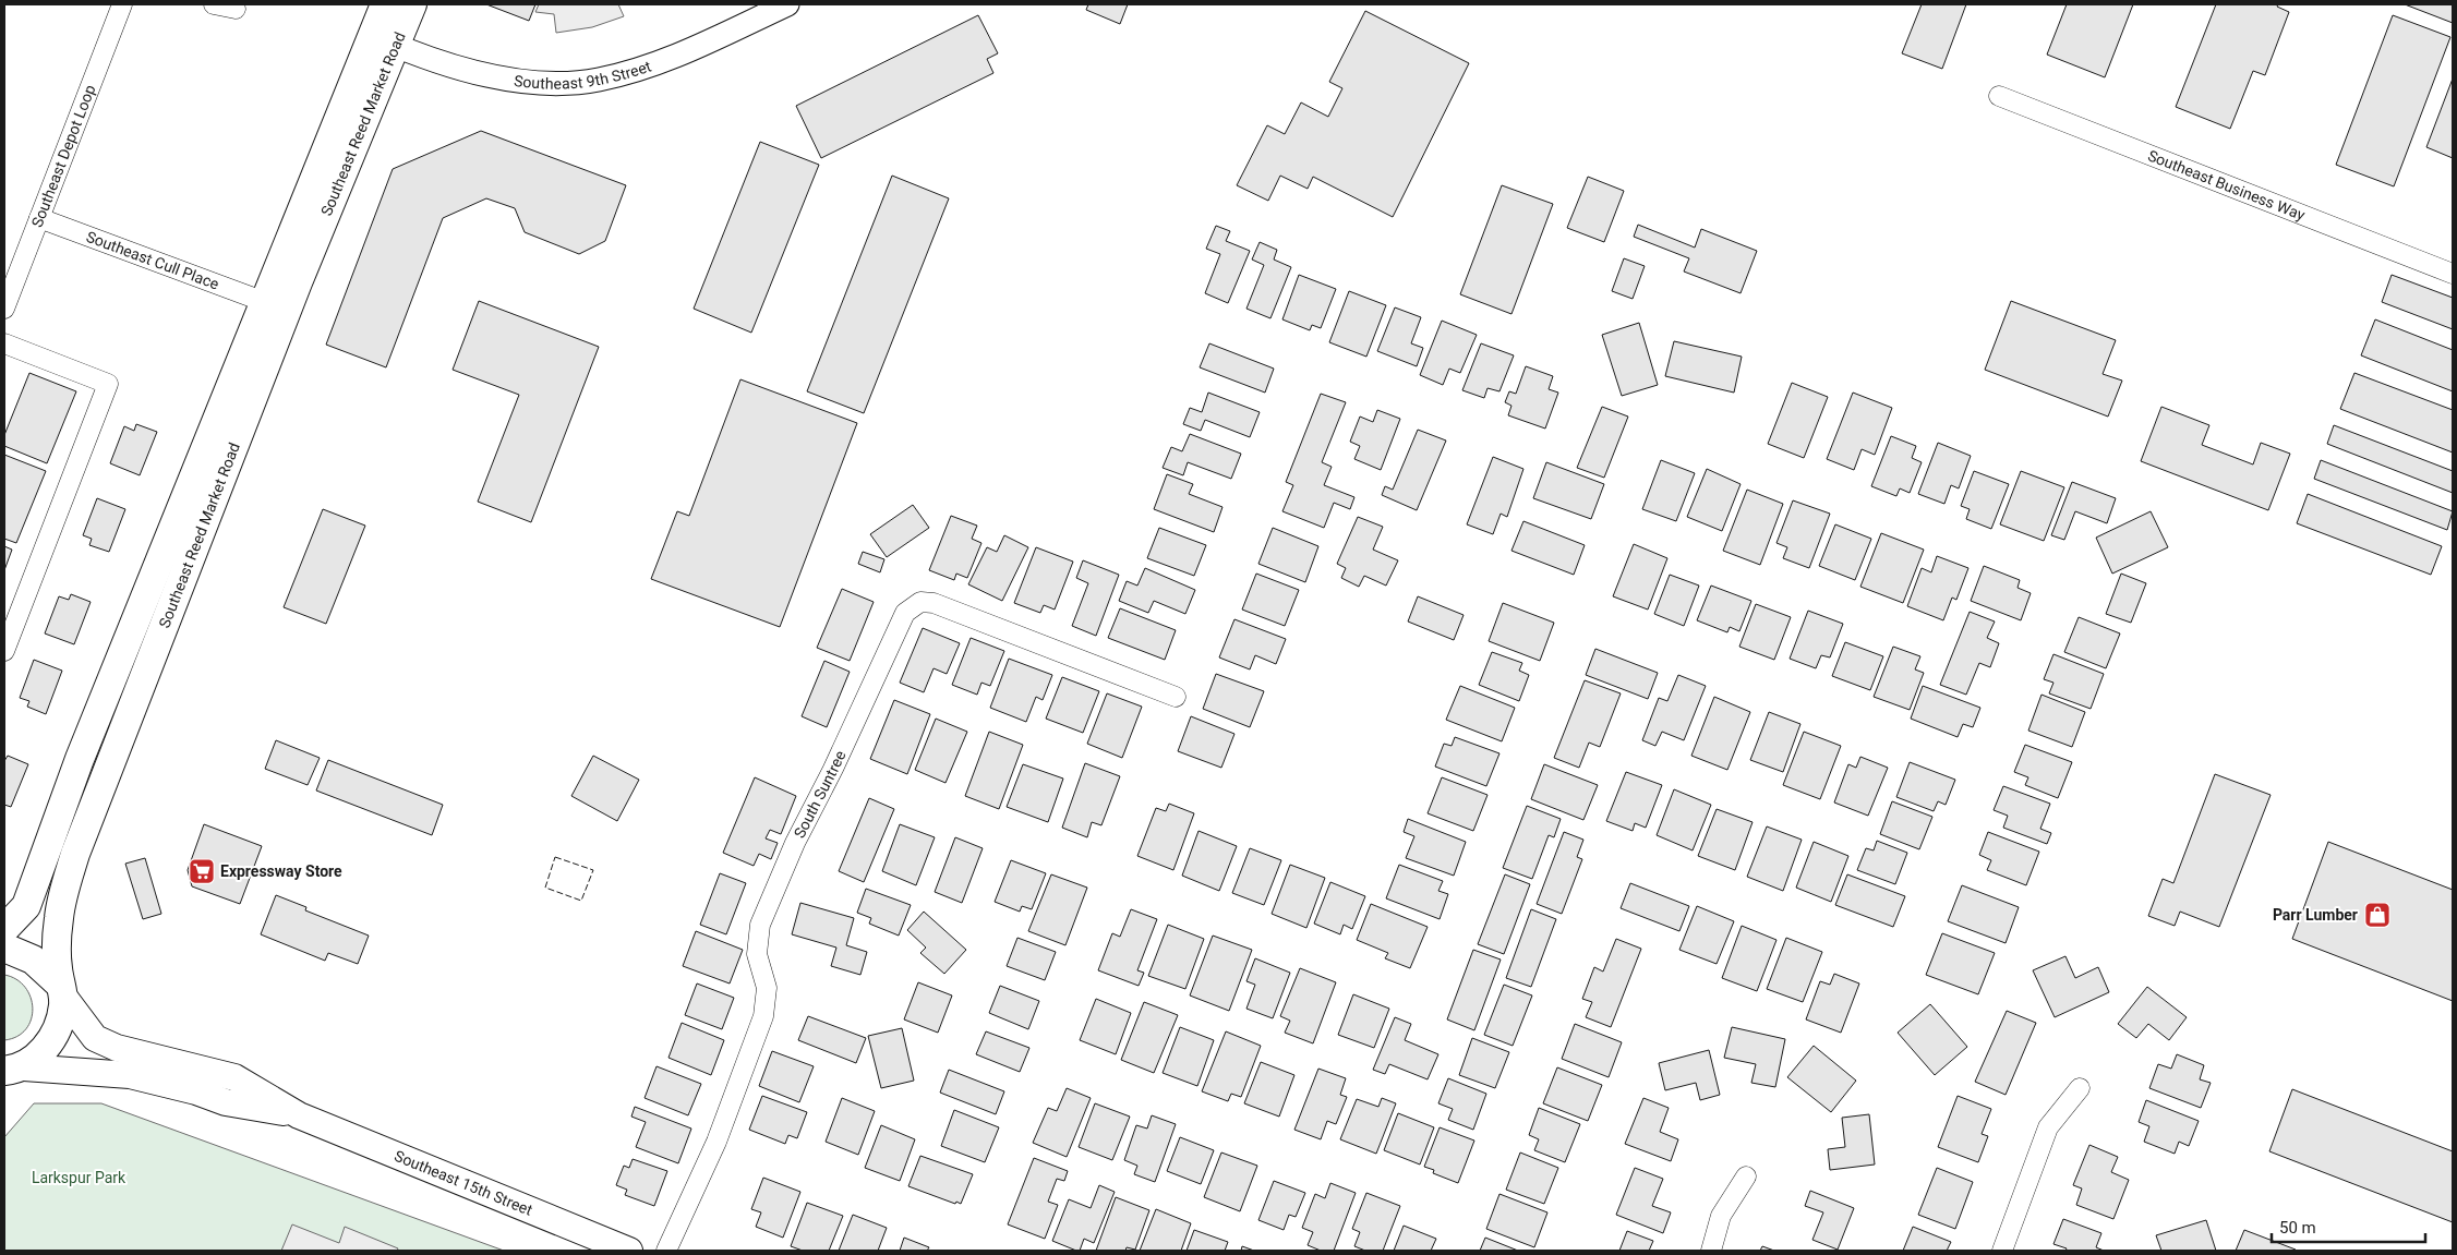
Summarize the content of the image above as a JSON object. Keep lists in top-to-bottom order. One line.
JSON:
{"streets":{"main road":["Southeast Reed Market Road","Southeast 15th Street"],"street":["Southeast 9th Street","Southeast Depot Loop","Southeast Business Way","Southeast Cull Place","South Suntree"]},"crossings":[["Southeast 9th Street","Southeast Reed Market Road"],["Southeast Reed Market Road","Southeast Cull Place"],["Southeast Reed Market Road","Southeast 15th Street"],["Southeast Depot Loop","Southeast Cull Place"]],"parks":["Larkspur Park"],"places":{"supermarket":["Expressway Store"],"shop":["Parr Lumber"]},"scale_bar":"50 m"}
